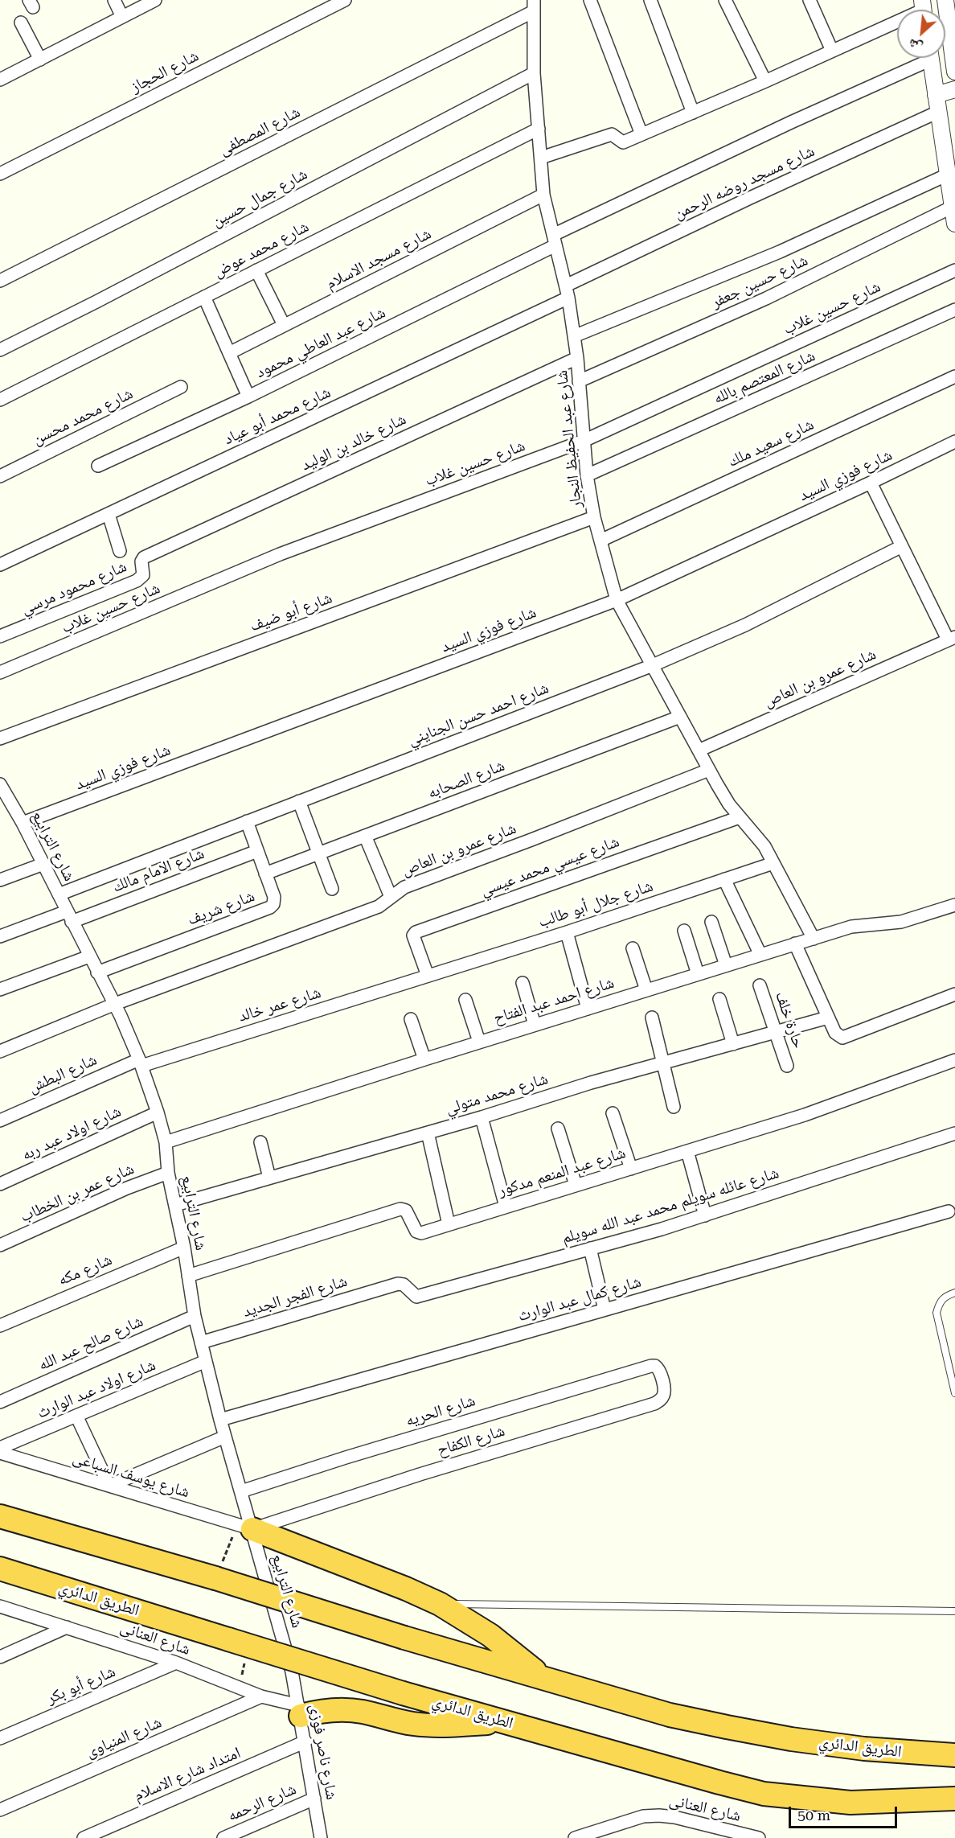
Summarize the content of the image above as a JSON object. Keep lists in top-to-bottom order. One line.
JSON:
{"streets":{"highway":["الطريق الدائري"],"street":["شارع الحجاز","شارع المصطفى","شارع مسجد روضه الرحمن","شارع جمال حسين","شارع محمد عوض","شارع مسجد الاسلام","شارع حسين جعفر","شارع حسين غلاب","شارع عبد العاطي محمود","شارع المعتصم بالله","شارع محمد أبو عياد","شارع محمد محسن","شارع عبد الحفيظ النجار","شارع خالد بن الوليد","شارع سعيد ملك","شارع فوزي السيد","شارع محمود مرسي","شارع أبو ضيف","شارع عمرو بن العاص","شارع احمد حسن الجنايني","شارع الصحابه","شارع الترابيع","شارع عيسي محمد عيسي","شارع الامام مالك","شارع جلال أبو طالب","شارع شريف","شارع احمد عبد الفتاح","شارع عمر خالد","حارة خلف","شارع البطش","شارع محمد متولي","شارع اولاد عبد ربه","شارع عبد المنعم مدكور","شارع عمر بن الخطاب","شارع عائله سويلم محمد عبد الله سويلم","شارع مكه","شارع الفجر الجديد","شارع كمال عبد الوارث","شارع صالح عبد الله","شارع اولاد عبد الوارث","شارع الحريه","شارع الكفاح","شارع يوسف السباعى","شارع العنانى","شارع أبو بكر","شارع المنياوى","شارع ناصر فوزى","امتداد شارع الاسلام","شارع الرحمه"]},"crossings":[["شارع المصطفى","شارع عبد الحفيظ النجار"],["شارع مسجد روضه الرحمن","شارع محمد أبو عياد"],["شارع مسجد روضه الرحمن","شارع عبد الحفيظ النجار"],["شارع جمال حسين","شارع عبد الحفيظ النجار"],["شارع محمد عوض","شارع عبد الحفيظ النجار"],["شارع مسجد الاسلام","شارع عبد الحفيظ النجار"],["شارع حسين جعفر","شارع عبد الحفيظ النجار"],["شارع حسين غلاب","شارع عبد الحفيظ النجار"],["شارع عبد العاطي محمود","شارع عبد الحفيظ النجار"],["شارع المعتصم بالله","شارع عبد الحفيظ النجار"],["شارع محمد أبو عياد","شارع عبد الحفيظ النجار"],["شارع عبد الحفيظ النجار","شارع خالد بن الوليد"],["شارع عبد الحفيظ النجار","شارع سعيد ملك"],["شارع عبد الحفيظ النجار","شارع فوزي السيد"],["شارع عبد الحفيظ النجار","شارع أبو ضيف"],["شارع عبد الحفيظ النجار","شارع عمرو بن العاص"],["شارع عبد الحفيظ النجار","شارع احمد حسن الجنايني"],["شارع عبد الحفيظ النجار","شارع الصحابه"],["شارع عبد الحفيظ النجار","شارع عيسي محمد عيسي"],["شارع عبد الحفيظ النجار","شارع جلال أبو طالب"],["شارع عبد الحفيظ النجار","شارع احمد عبد الفتاح"],["شارع خالد بن الوليد","شارع محمود مرسي"],["شارع فوزي السيد","شارع الترابيع"],["شارع عمرو بن العاص","شارع الترابيع"],["شارع احمد حسن الجنايني","شارع الترابيع"],["شارع احمد حسن الجنايني","شارع شريف"],["شارع الصحابه","شارع شريف"],["شارع الترابيع","شارع الامام مالك"],["شارع الترابيع","شارع شريف"],["شارع الترابيع","شارع احمد عبد الفتاح"],["شارع الترابيع","شارع عمر خالد"],["شارع الترابيع","شارع البطش"],["شارع الترابيع","شارع محمد متولي"],["شارع الترابيع","شارع اولاد عبد ربه"],["شارع الترابيع","شارع عبد المنعم مدكور"],["شارع الترابيع","شارع عمر بن الخطاب"],["شارع الترابيع","شارع مكه"],["شارع الترابيع","شارع الفجر الجديد"],["شارع الترابيع","شارع كمال عبد الوارث"],["شارع الترابيع","شارع صالح عبد الله"],["شارع الترابيع","شارع اولاد عبد الوارث"],["شارع الترابيع","شارع الحريه"],["شارع الترابيع","شارع الكفاح"],["شارع الترابيع","شارع يوسف السباعى"],["شارع الترابيع","شارع ناصر فوزى"],["شارع عيسي محمد عيسي","شارع جلال أبو طالب"],["شارع عيسي محمد عيسي","شارع عمر خالد"],["شارع الامام مالك","شارع شريف"],["شارع جلال أبو طالب","شارع عمر خالد"],["شارع عمر خالد","شارع البطش"],["حارة خلف","شارع محمد متولي"],["شارع عائله سويلم محمد عبد الله سويلم","شارع الفجر الجديد"],["شارع الحريه","شارع الكفاح"],["شارع الكفاح","شارع يوسف السباعى"],["شارع العنانى","شارع أبو بكر"],["شارع العنانى","شارع المنياوى"],["شارع العنانى","شارع ناصر فوزى"],["شارع ناصر فوزى","امتداد شارع الاسلام"],["شارع ناصر فوزى","شارع الرحمه"]],"scale_bar":"50 m","north":"bottom left"}
